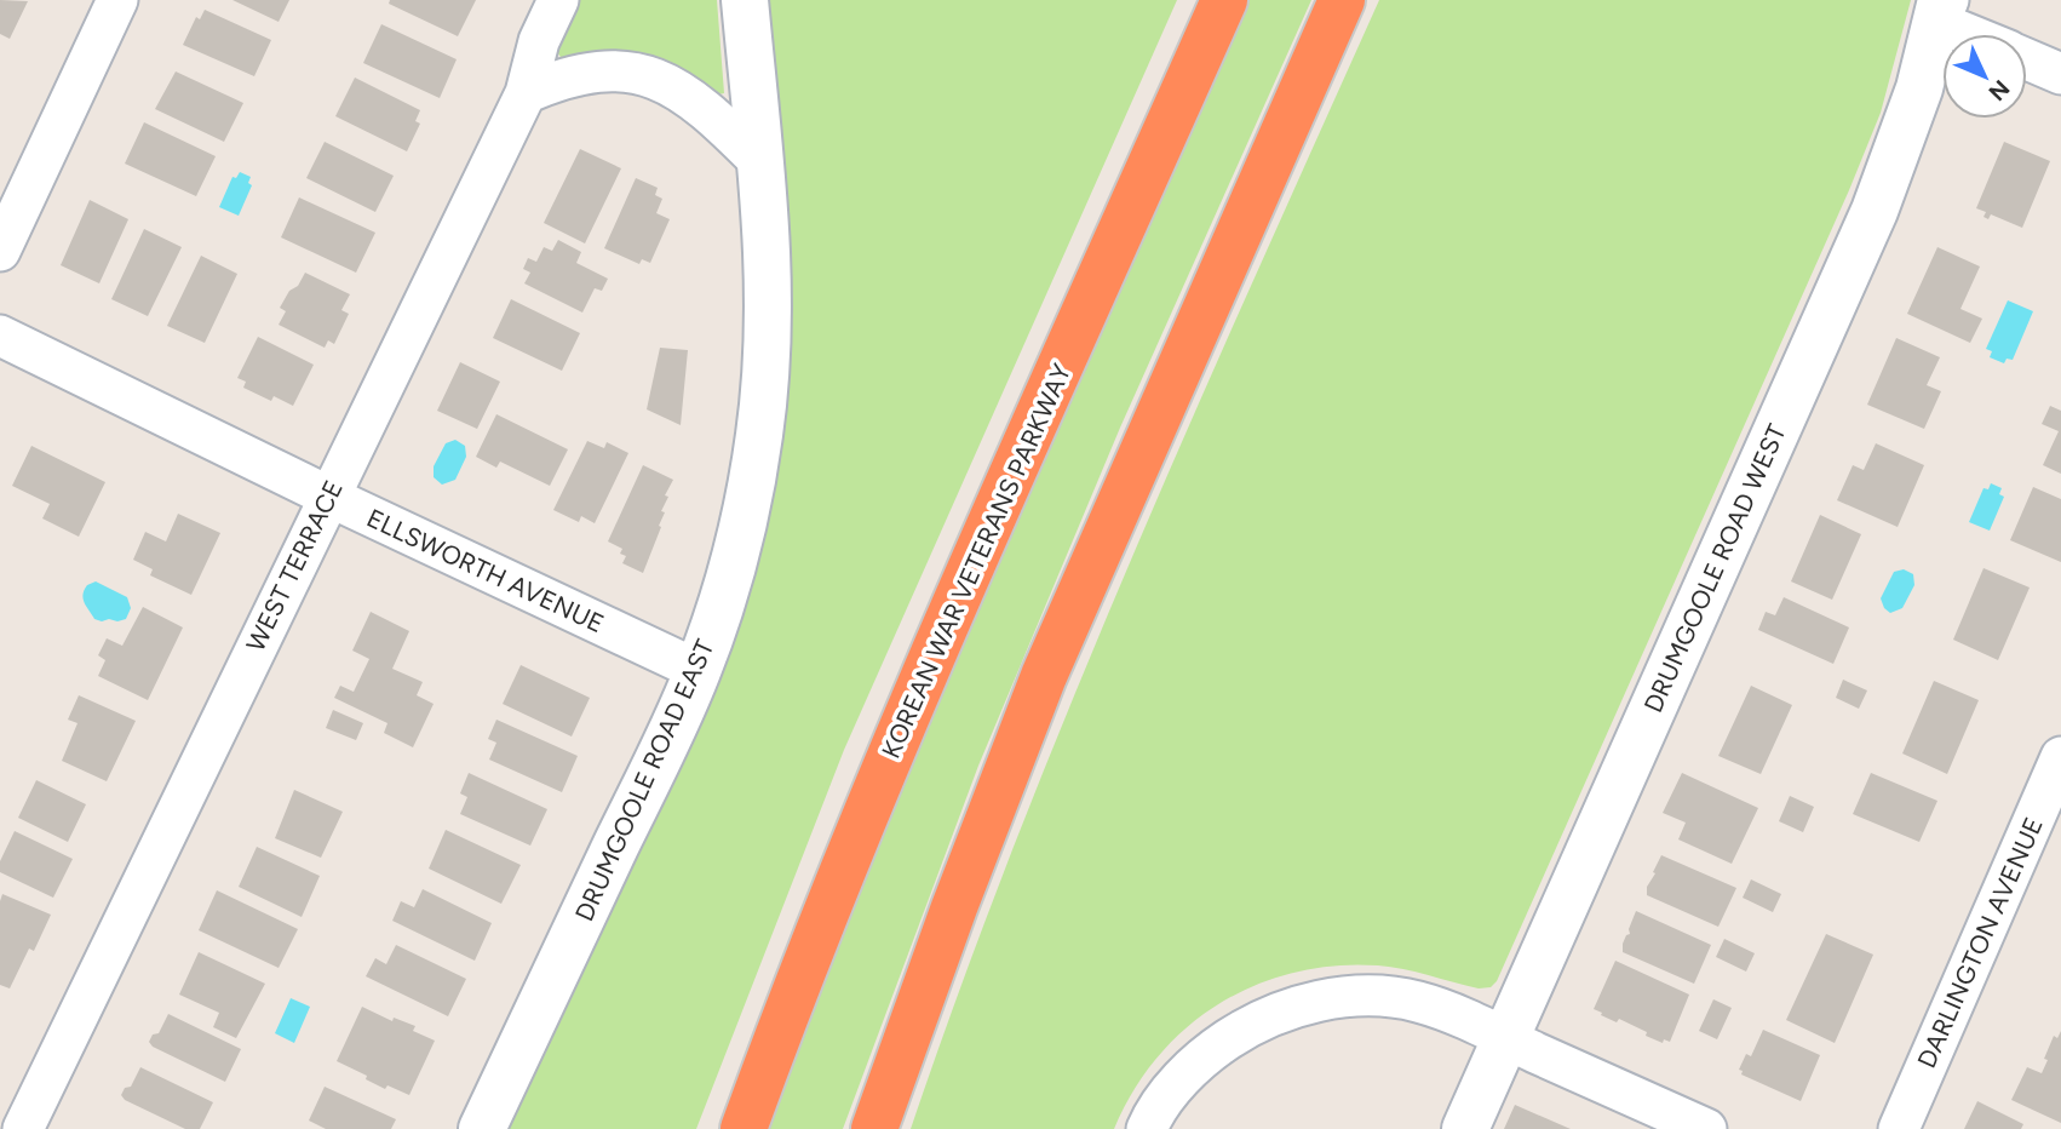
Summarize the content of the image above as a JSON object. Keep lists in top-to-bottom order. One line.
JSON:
{"streets":{"highway":["KOREAN WAR VETERANS PARKWAY"],"main road":["DRUMGOOLE ROAD WEST","DRUMGOOLE ROAD EAST"],"street":["WEST TERRACE","ELLSWORTH AVENUE","DARLINGTON AVENUE"]},"crossings":[["WEST TERRACE","ELLSWORTH AVENUE"],["ELLSWORTH AVENUE","DRUMGOOLE ROAD EAST"]],"north":"bottom right"}
